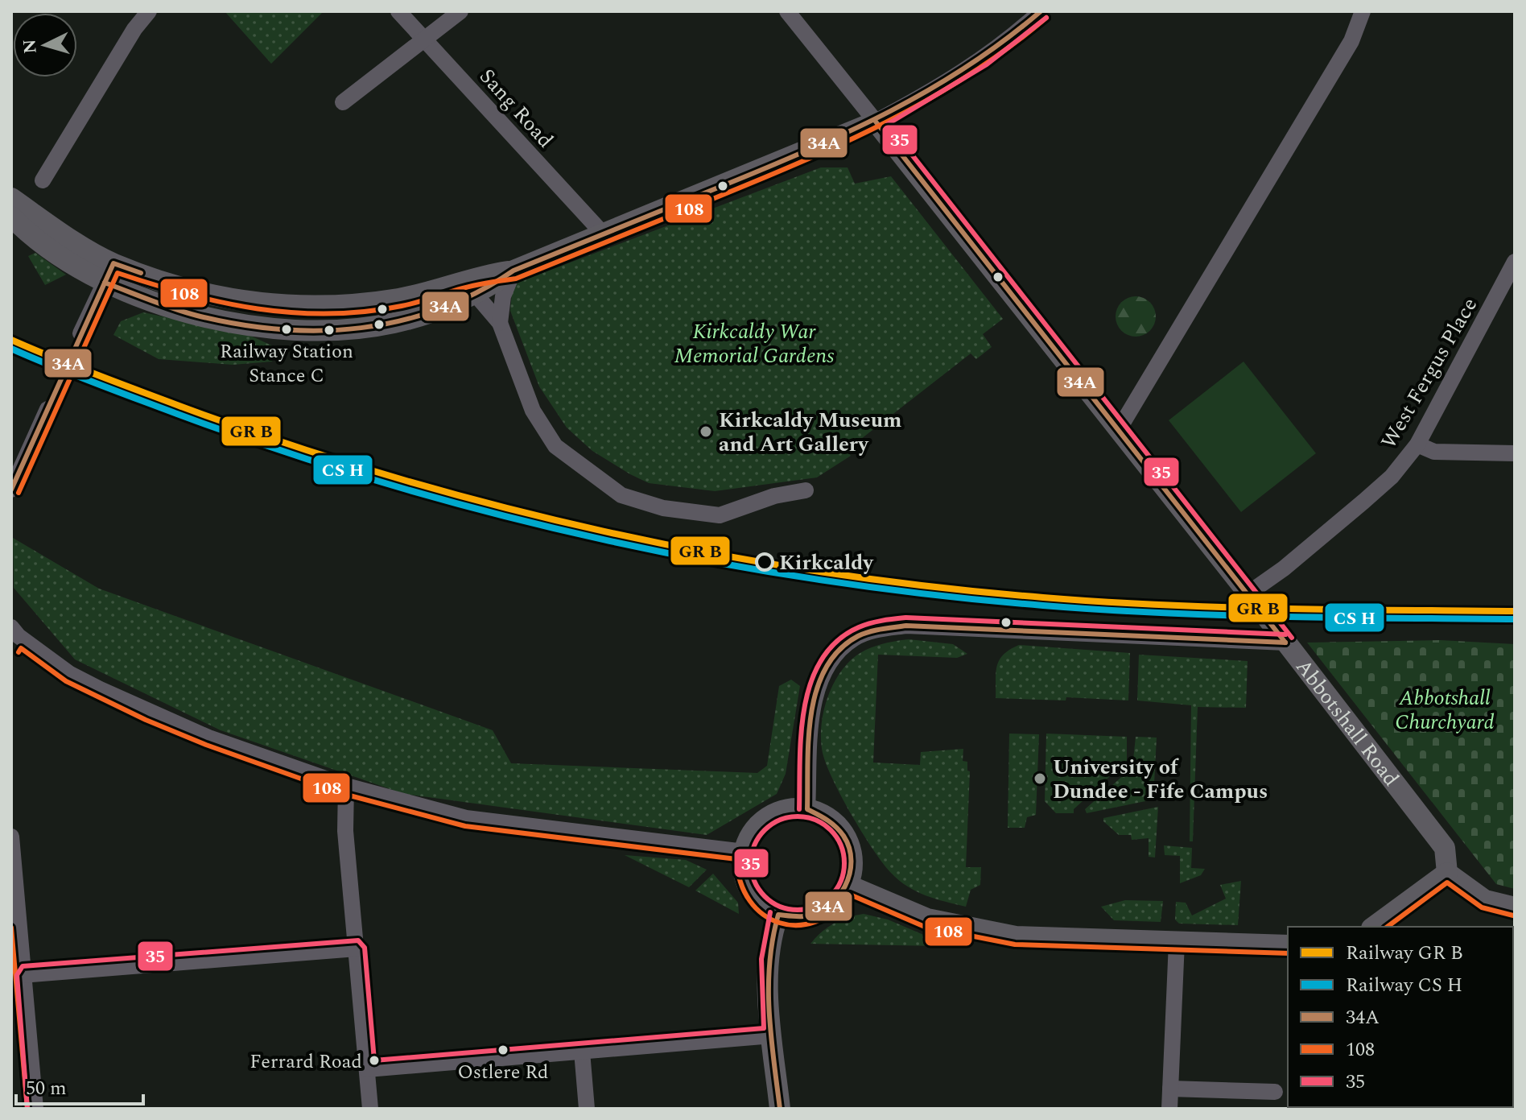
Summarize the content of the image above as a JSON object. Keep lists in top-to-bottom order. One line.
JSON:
{"streets":{"main road":["Abbotshall Road"],"street":["Sang Road","West Fergus Place"]},"crossings":[["West Fergus Place","Abbotshall Road"]],"parks":["Kirkcaldy War Memorial Gardens","Abbotshall Churchyard"],"places":["Railway Station Stance C","Kirkcaldy Museum and Art Gallery","Kirkcaldy","University of Dundee - Fife Campus","Ostlere Rd","Ferrard Road"],"lines":["transit line 34A","transit line 108","transit line 35"],"legend":["Railway GR B","Railway CS H","34A","108","35"],"scale_bar":"50 m","north":"left"}
